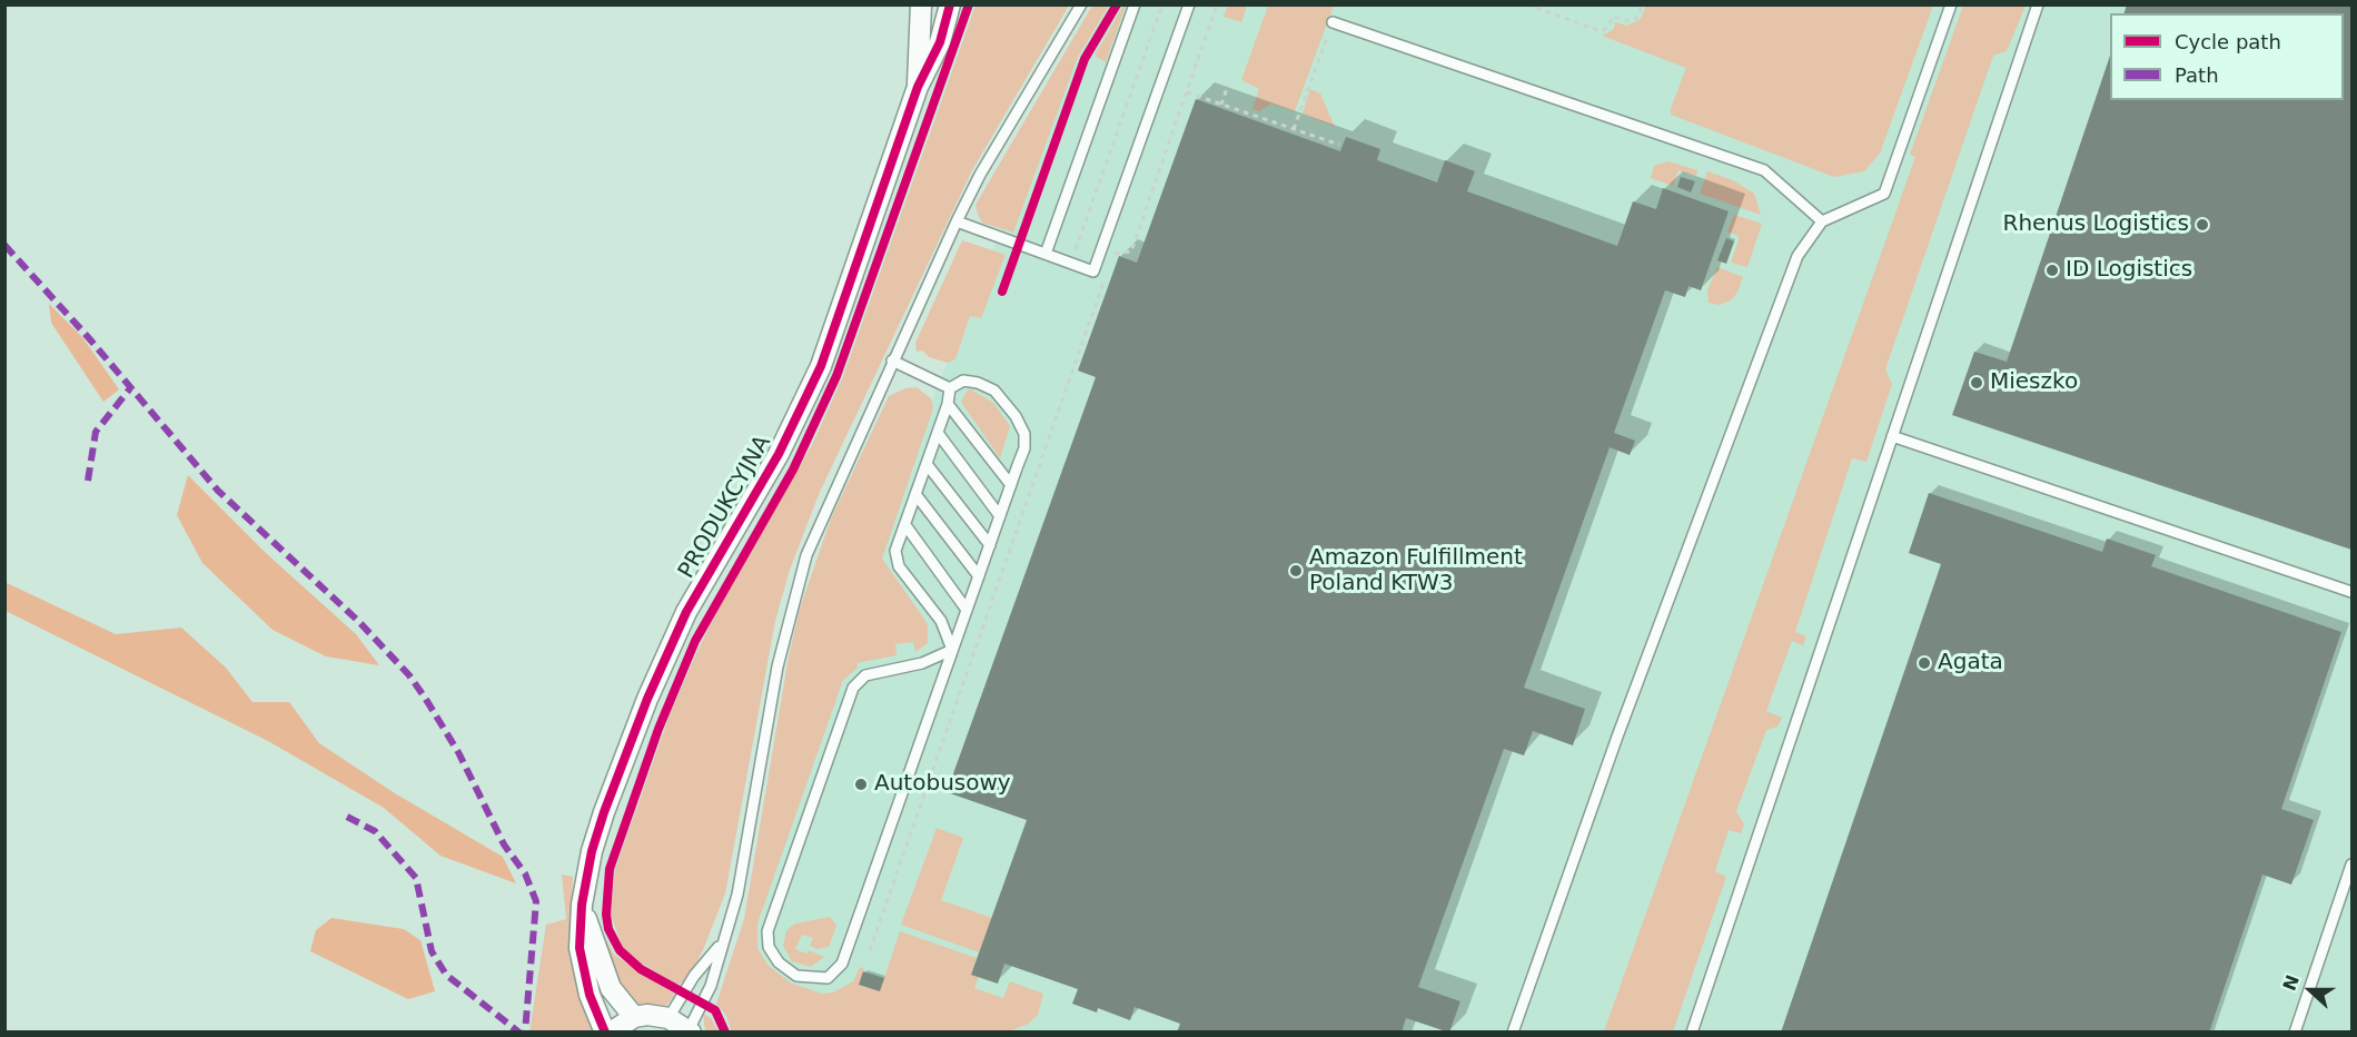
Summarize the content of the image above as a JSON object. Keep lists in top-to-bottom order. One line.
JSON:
{"streets":{"street":["PRODUKCYJNA"]},"places":["Rhenus Logistics","ID Logistics","Mieszko","Amazon Fulfillment Poland KTW3","Agata","Autobusowy"],"legend":["Cycle path","Path"],"north":"left"}
